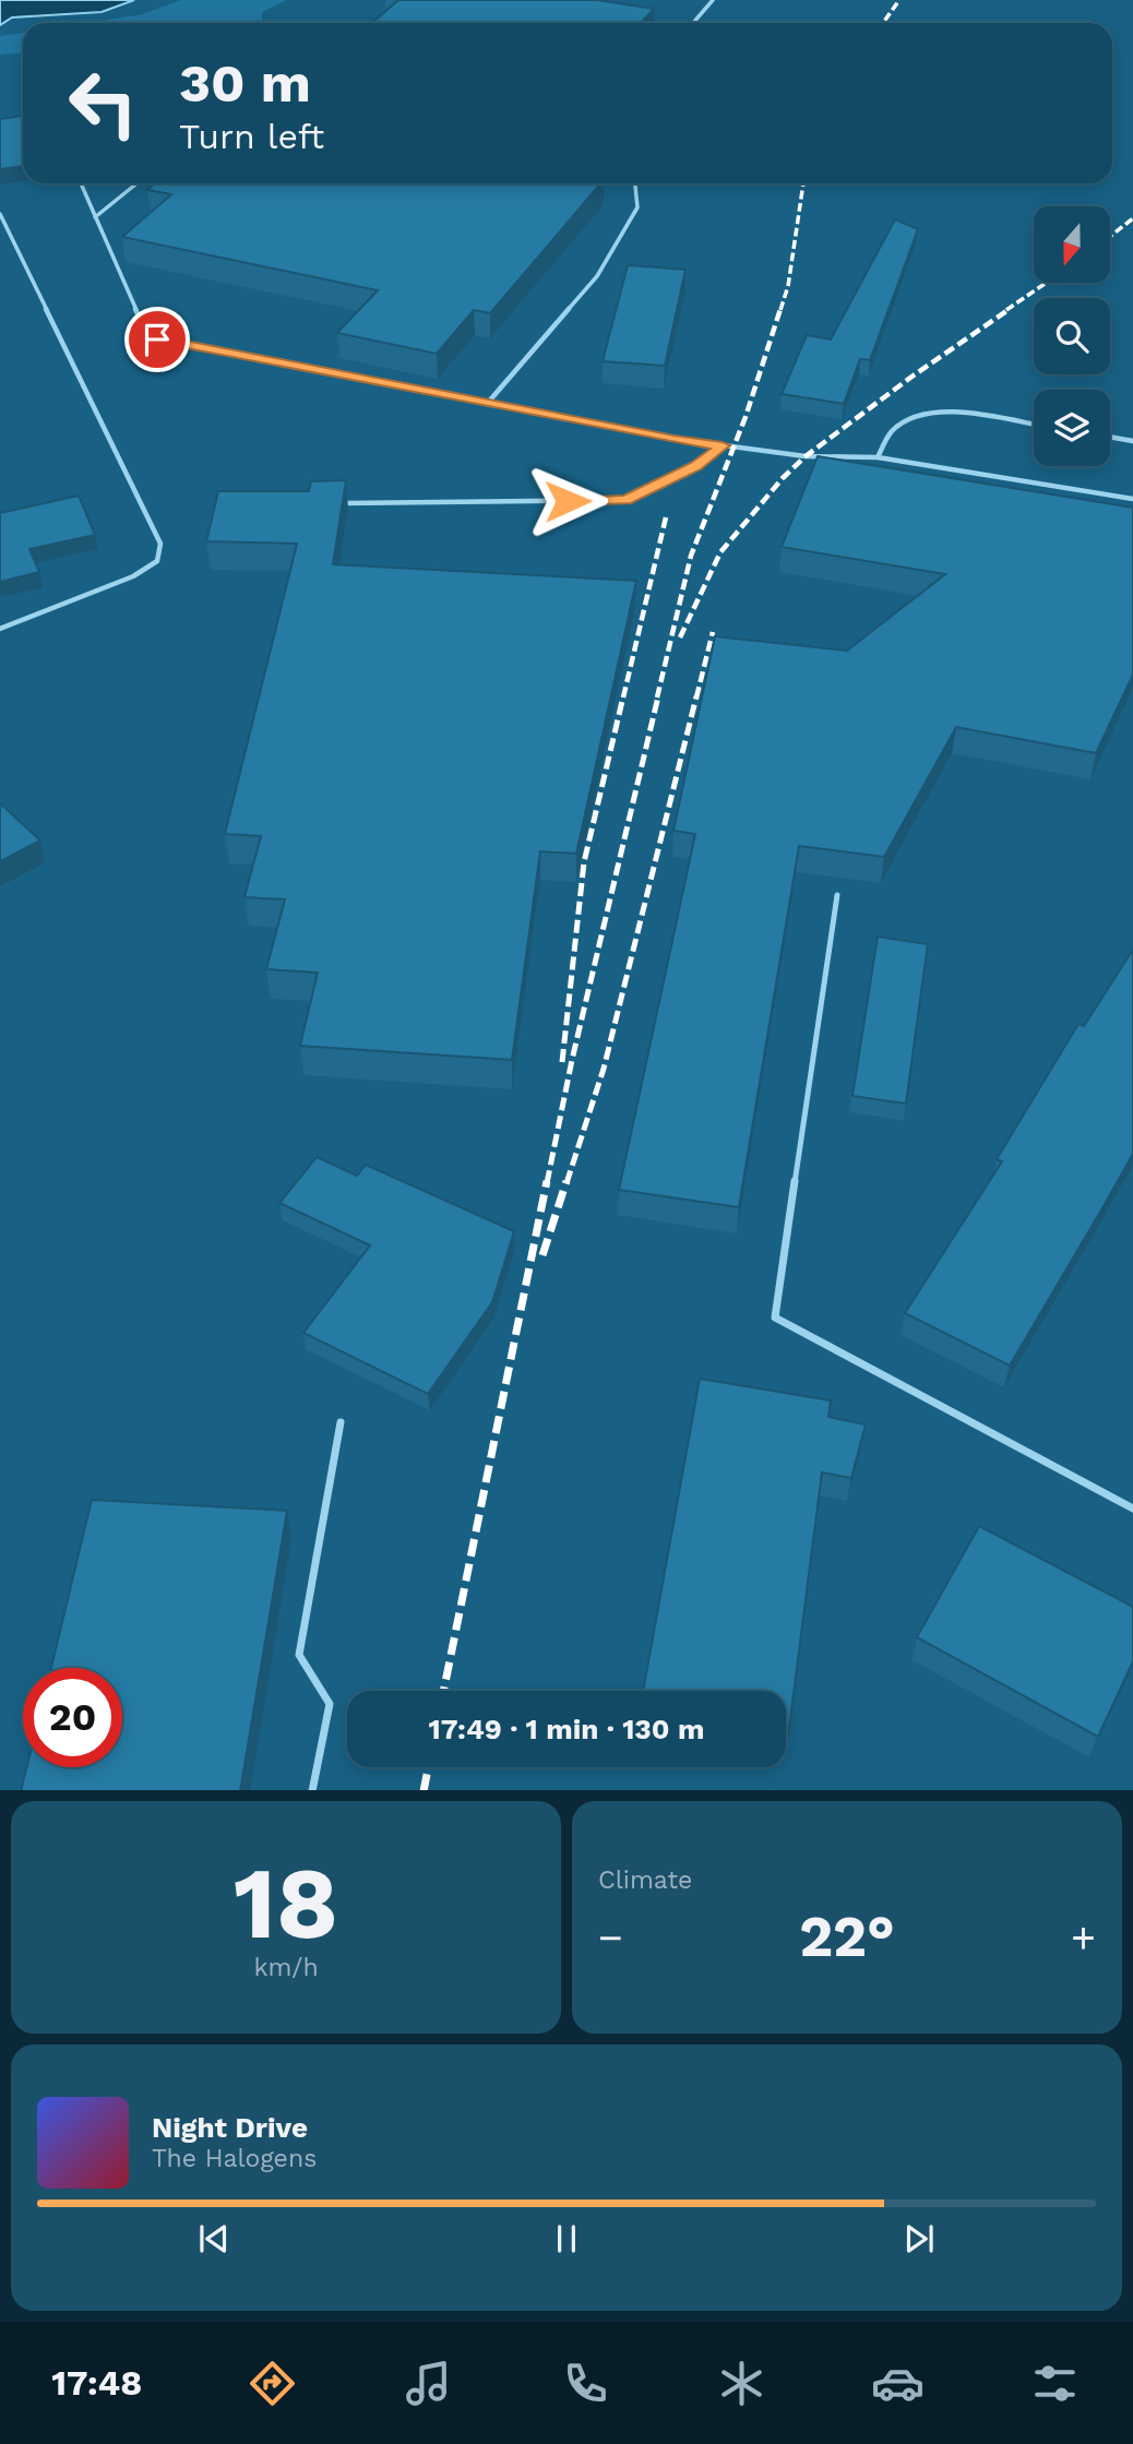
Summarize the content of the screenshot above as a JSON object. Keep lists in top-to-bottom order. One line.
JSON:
{"north":"bottom","page":{"turn":["30 m","Turn left"],"limit":"20","trip":"17:49 · 1 min · 130 m","tile":[["18","km/h"],"Climate"],"heat":["−","22°","+"],"song":["Night Drive","The Halogens"],"tabs":"17:48"}}
